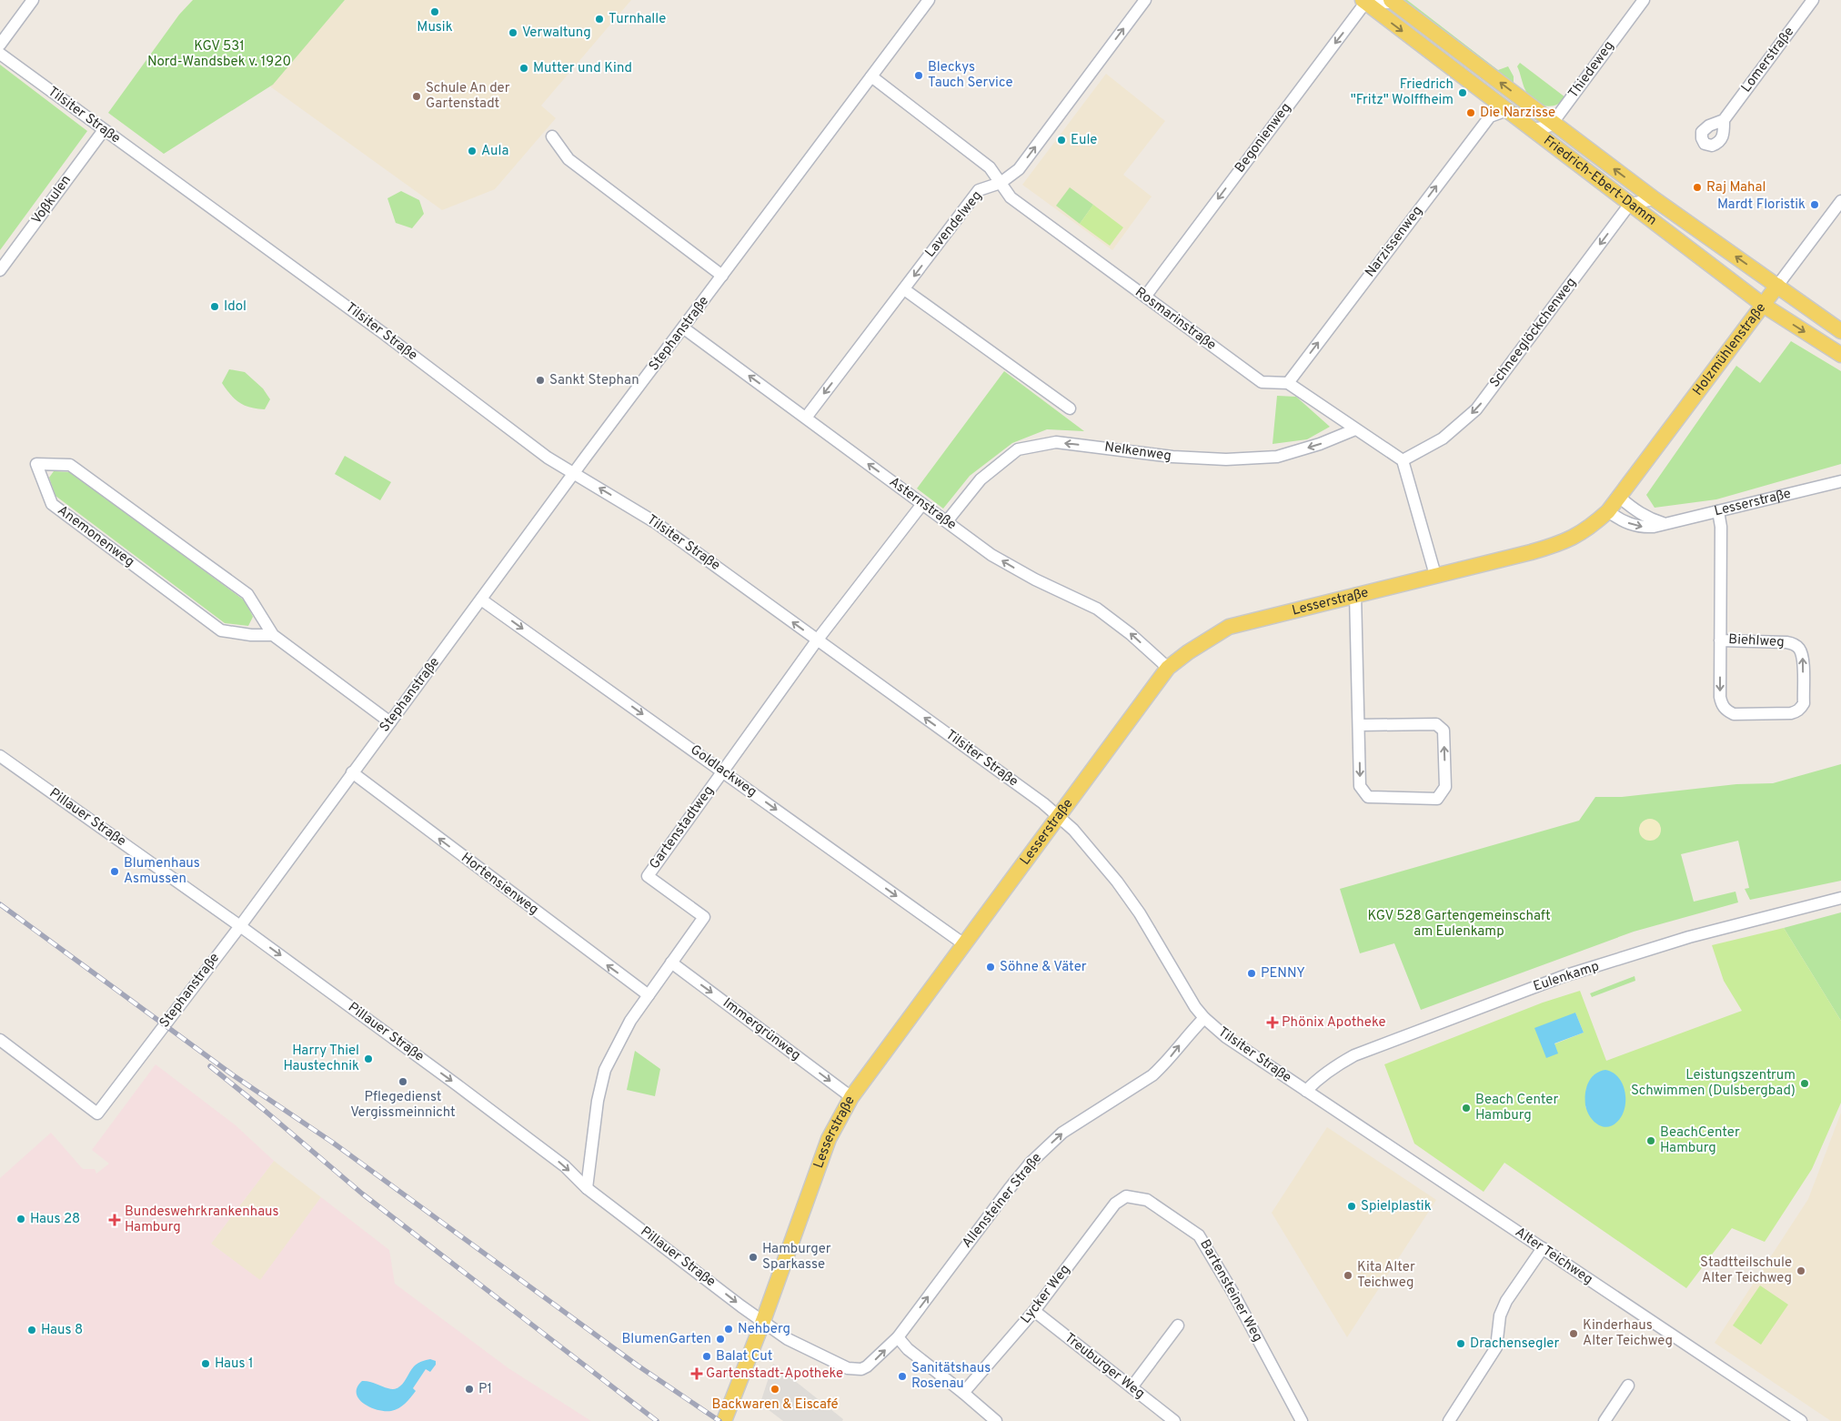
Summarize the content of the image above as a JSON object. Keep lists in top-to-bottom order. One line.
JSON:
{"streets":{"main road":["Friedrich-Ebert-Damm","Holzmühlenstraße","Lesserstraße"],"street":["Lomerstraße","Thiedeweg","Tilsiter Straße","Begonienweg","Voßkulen","Lavendelweg","Narzissenweg","Rosmarinstraße","Schneeglöckchenweg","Stephanstraße","Nelkenweg","Asternstraße","Anemonenweg","Biehlweg","Goldlackweg","Pillauer Straße","Gartenstadtweg","Hortensienweg","Eulenkamp","Immergrünweg","Allensteiner Straße","Alter Teichweg","Bartensteiner Weg","Lycker Weg","Treuburger Weg"]},"crossings":[["Thiedeweg","Friedrich-Ebert-Damm"],["Tilsiter Straße","Voßkulen"],["Tilsiter Straße","Stephanstraße"],["Tilsiter Straße","Lesserstraße"],["Tilsiter Straße","Gartenstadtweg"],["Tilsiter Straße","Eulenkamp"],["Tilsiter Straße","Allensteiner Straße"],["Tilsiter Straße","Alter Teichweg"],["Begonienweg","Friedrich-Ebert-Damm"],["Begonienweg","Rosmarinstraße"],["Friedrich-Ebert-Damm","Narzissenweg"],["Friedrich-Ebert-Damm","Schneeglöckchenweg"],["Friedrich-Ebert-Damm","Holzmühlenstraße"],["Lavendelweg","Rosmarinstraße"],["Lavendelweg","Asternstraße"],["Narzissenweg","Rosmarinstraße"],["Rosmarinstraße","Stephanstraße"],["Stephanstraße","Asternstraße"],["Stephanstraße","Anemonenweg"],["Stephanstraße","Goldlackweg"],["Stephanstraße","Pillauer Straße"],["Stephanstraße","Hortensienweg"],["Holzmühlenstraße","Lesserstraße"],["Nelkenweg","Asternstraße"],["Lesserstraße","Asternstraße"],["Lesserstraße","Biehlweg"],["Lesserstraße","Goldlackweg"],["Lesserstraße","Pillauer Straße"],["Lesserstraße","Immergrünweg"],["Asternstraße","Gartenstadtweg"],["Goldlackweg","Gartenstadtweg"],["Pillauer Straße","Gartenstadtweg"],["Pillauer Straße","Allensteiner Straße"],["Gartenstadtweg","Hortensienweg"],["Gartenstadtweg","Immergrünweg"],["Eulenkamp","Alter Teichweg"],["Bartensteiner Weg","Lycker Weg"],["Lycker Weg","Treuburger Weg"]],"one_way":["Tilsiter Straße","Begonienweg","Narzissenweg","Schneeglöckchenweg","Nelkenweg","Asternstraße","Goldlackweg","Pillauer Straße","Hortensienweg","Immergrünweg","Allensteiner Straße"],"parks":["KGV 531 Nord-Wandsbek v. 1920","KGV 528 Gartengemeinschaft am Eulenkamp"],"places":{"other":["Musik","Turnhalle","Verwaltung","Mutter und Kind","Bleckys Tauch Service","Friedrich \"Fritz\" Wolffheim","Schule An der Gartenstadt","Die Narzisse","Eule","Aula","Raj Mahal","Mardt Floristik","Idol","Sankt Stephan","Blumenhaus Asmussen","Söhne & Väter","PENNY","Harry Thiel Haustechnik","Pflegedienst Vergissmeinnicht","Leistungszentrum Schwimmen (Dulsbergbad)","Beach Center Hamburg","BeachCenter Hamburg","Spielplastik","Haus 28","Hamburger Sparkasse","Stadtteilschule Alter Teichweg","Kita Alter Teichweg","Nehberg","Haus 8","Kinderhaus Alter Teichweg","BlumenGarten","Drachensegler","Balat Cut","Haus 1","Sanitätshaus Rosenau","P1","Backwaren & Eiscafé"],"health":["Phönix Apotheke","Bundeswehrkrankenhaus Hamburg","Gartenstadt-Apotheke"]}}
